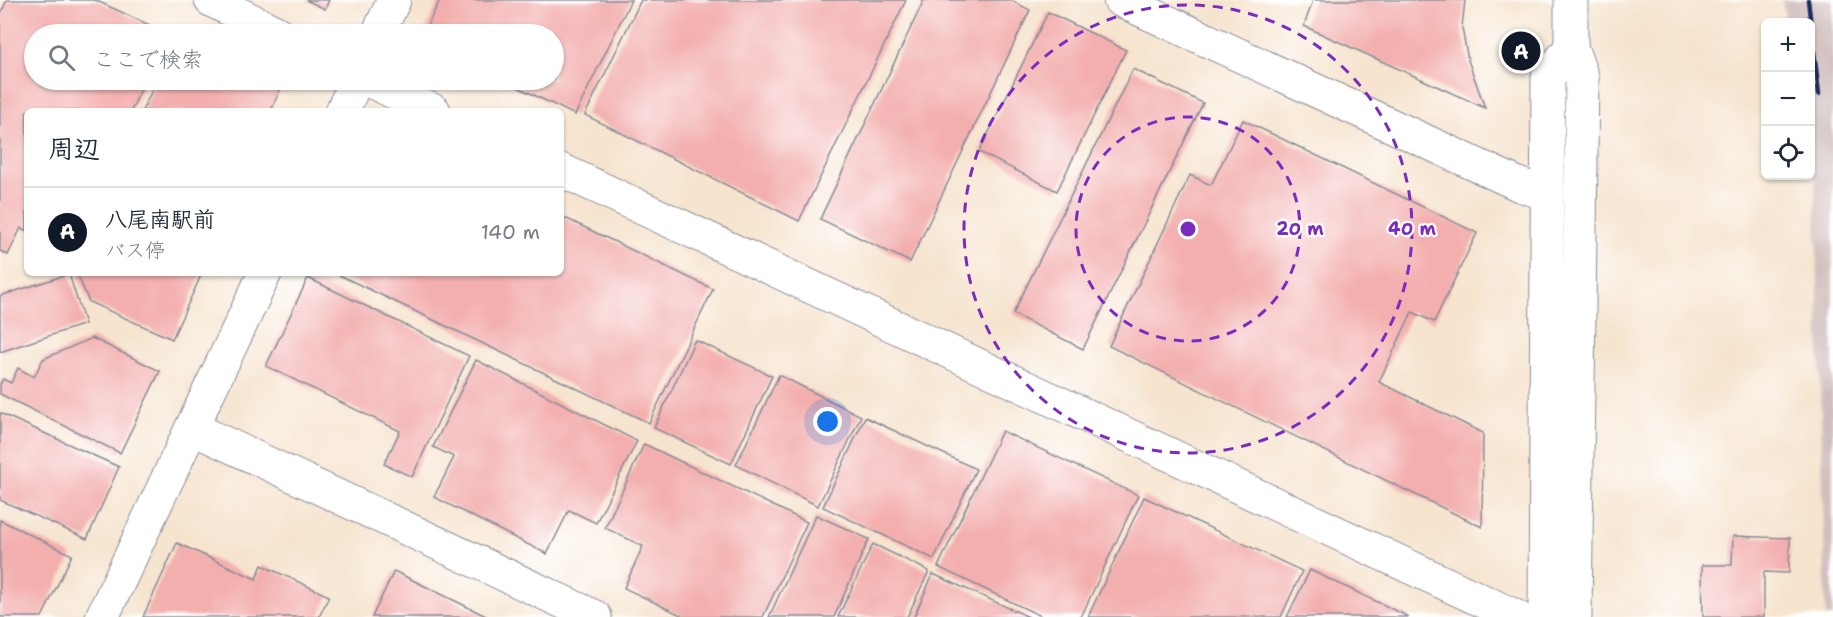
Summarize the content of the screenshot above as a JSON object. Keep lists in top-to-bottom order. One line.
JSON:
{"page":{"map_buttons":["+","−"],"search":"ここで検索","pins":"A","heading":"周辺","list":[{"mark":"A","name":"八尾南駅前","note":"バス停","value":"140 m"}]},"rings":["20 m","40 m"]}
